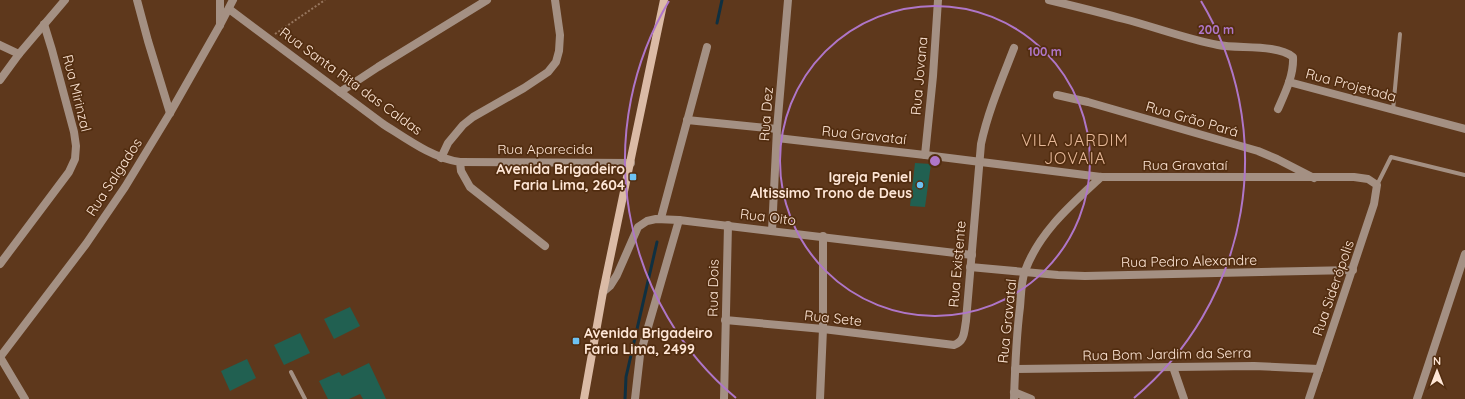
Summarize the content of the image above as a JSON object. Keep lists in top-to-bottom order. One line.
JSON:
{"streets":{"street":["Rua Jovana","Rua Santa Rita das Caldas","Rua Projetada","Rua Mirinzal","Rua Dez","Rua Grão Pará","Rua Gravataí","Rua Aparecida","Rua Salgados","Rua Oito","Rua Pedro Alexandre","Rua Existente","Rua Dois","Rua Siderópolis","Rua Sete","Rua Gravatal","Rua Bom Jardim da Serra"]},"crossings":[["Rua Jovana","Rua Gravataí"],["Rua Santa Rita das Caldas","Rua Aparecida"],["Rua Santa Rita das Caldas","Rua Salgados"],["Rua Dez","Rua Gravataí"],["Rua Dez","Rua Oito"],["Rua Grão Pará","Rua Gravataí"],["Rua Gravataí","Rua Existente"],["Rua Gravataí","Rua Siderópolis"],["Rua Gravataí","Rua Gravatal"],["Rua Oito","Rua Existente"],["Rua Oito","Rua Dois"],["Rua Pedro Alexandre","Rua Siderópolis"],["Rua Pedro Alexandre","Rua Gravatal"],["Rua Existente","Rua Sete"],["Rua Dois","Rua Sete"],["Rua Siderópolis","Rua Bom Jardim da Serra"],["Rua Gravatal","Rua Bom Jardim da Serra"]],"districts":["VILA JARDIM JOVAIA"],"places":{"transit":["Avenida Brigadeiro Faria Lima, 2604","Avenida Brigadeiro Faria Lima, 2499"],"other":["Igreja Peniel Altissimo Trono de Deus"]},"north":"top","rings":["200 m","100 m"]}
